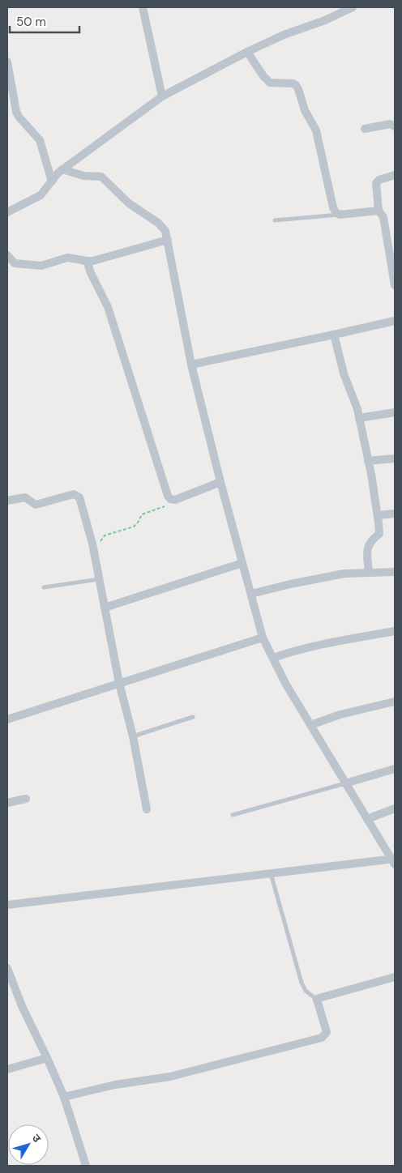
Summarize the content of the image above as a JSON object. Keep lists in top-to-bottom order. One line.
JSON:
{"scale_bar":"50 m","north":"top right"}
